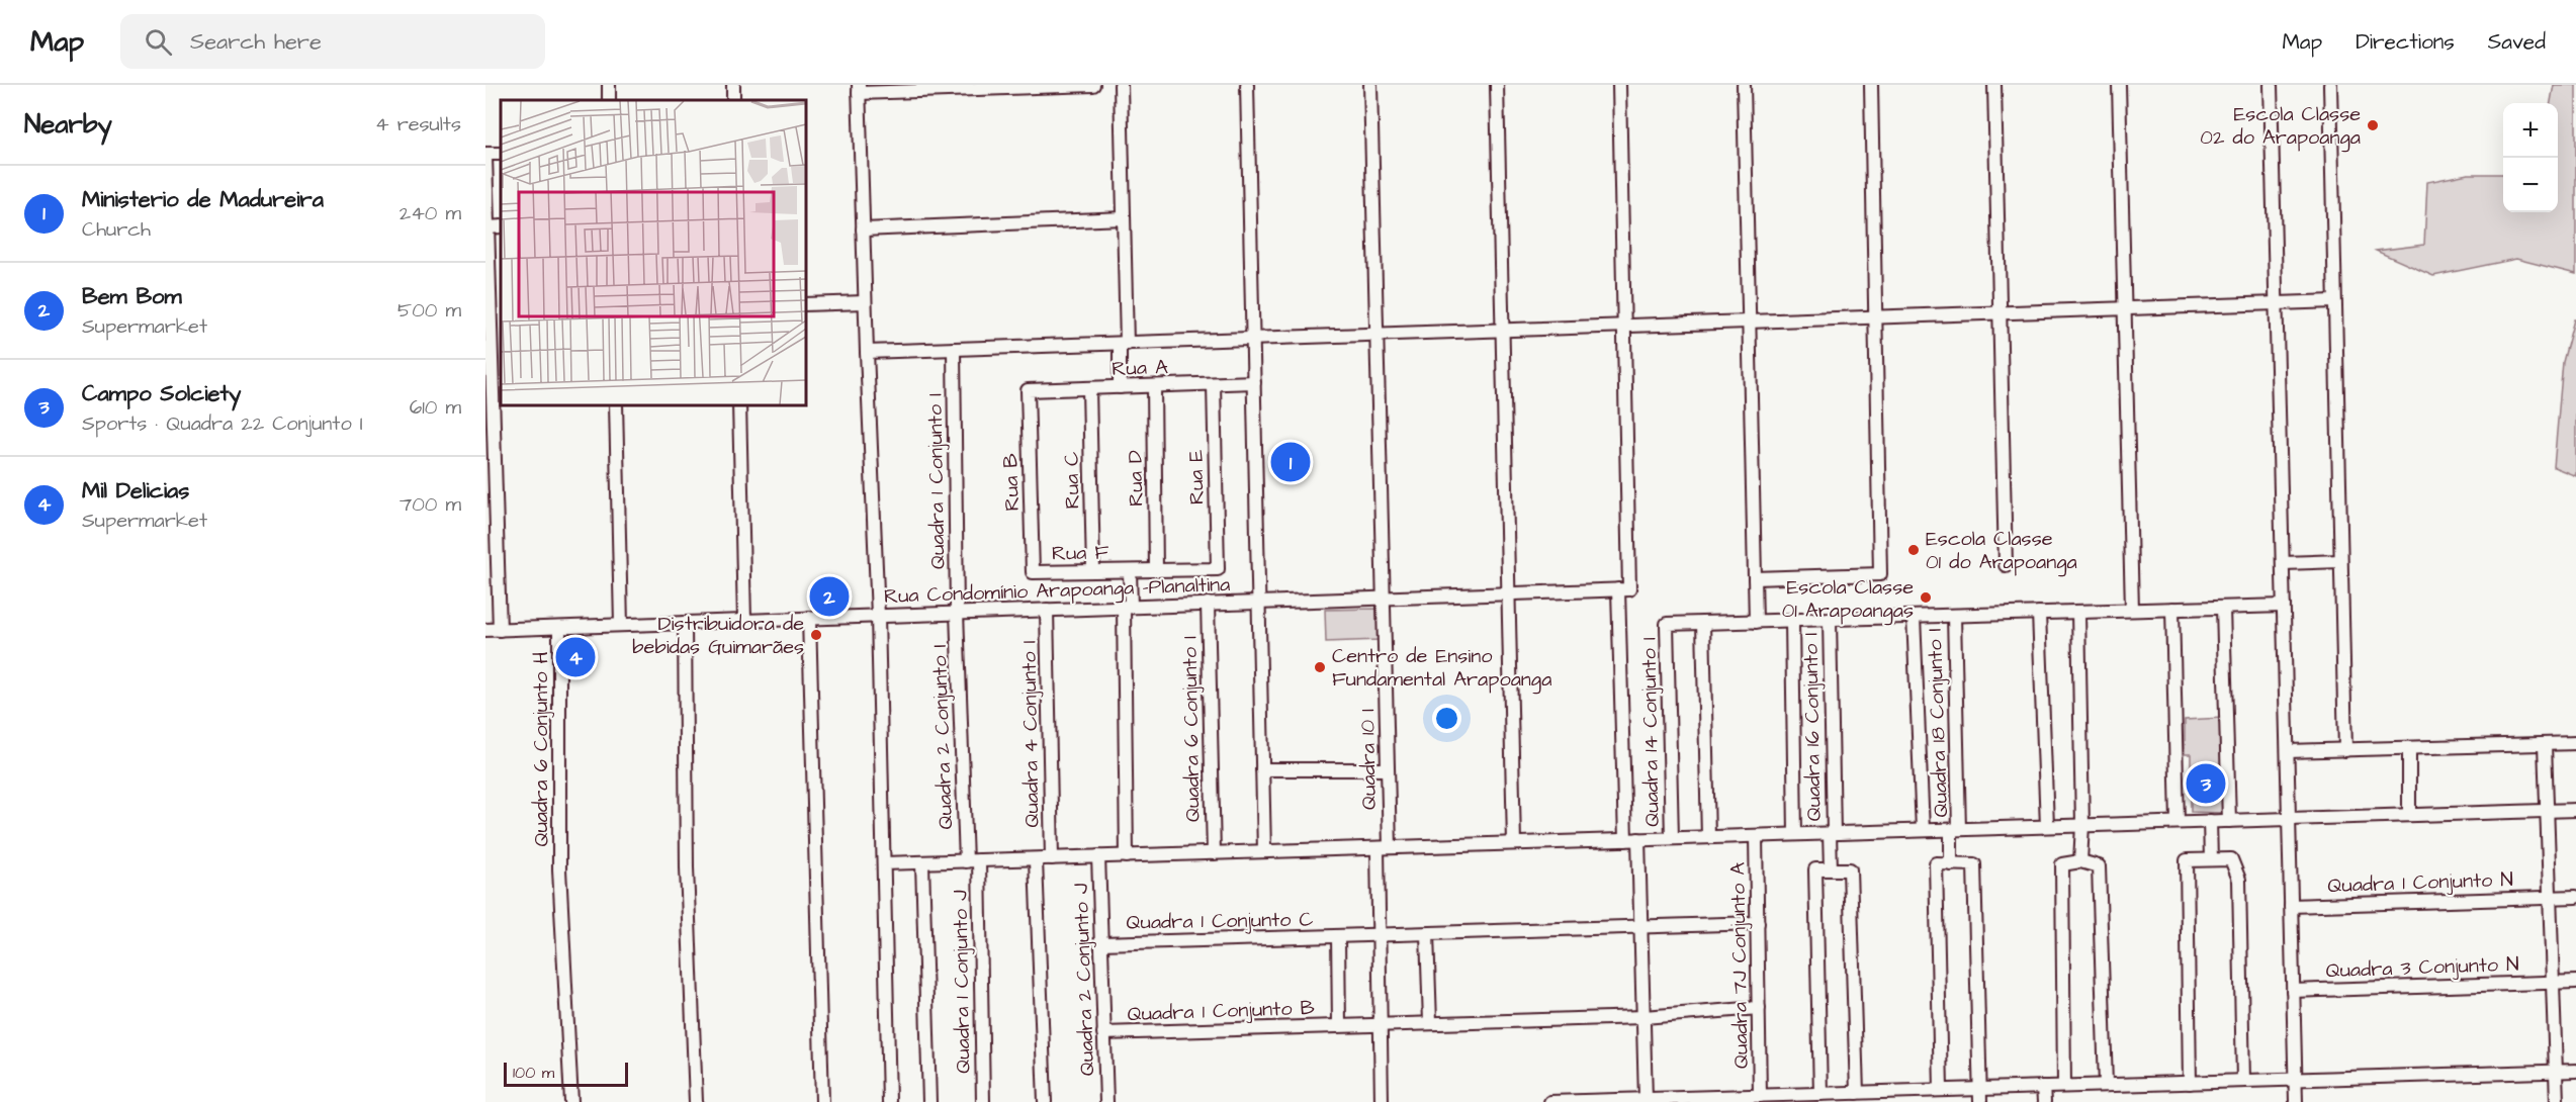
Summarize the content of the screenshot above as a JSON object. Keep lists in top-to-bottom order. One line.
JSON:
{"streets":{"street":["Rua A","Rua E","Rua D","Rua C","Quadra 1 Conjunto I","Rua B","Rua F","Rua Condomínio Arapoanga -Planaltina","Quadra 18 Conjunto I","Quadra 16 Conjunto I","Quadra 6 Conjunto I","Quadra 14 Conjunto I","Quadra 4 Conjunto I","Quadra 2 Conjunto I","Quadra 6 Conjunto H","Quadra 10 I","Quadra 1 Conjunto N","Quadra 1 Conjunto C","Quadra 7J Conjunto A","Quadra 3 Conjunto N","Quadra 2 Conjunto J","Quadra 1 Conjunto J","Quadra 1 Conjunto B"]},"crossings":[["Rua A","Rua E"],["Rua A","Rua D"],["Rua A","Rua C"],["Rua A","Rua B"],["Rua E","Rua F"],["Rua D","Rua F"],["Rua C","Rua F"],["Quadra 1 Conjunto I","Rua Condomínio Arapoanga -Planaltina"],["Quadra 1 Conjunto I","Quadra 2 Conjunto I"],["Rua B","Rua F"],["Rua F","Rua Condomínio Arapoanga -Planaltina"],["Rua Condomínio Arapoanga -Planaltina","Quadra 6 Conjunto I"],["Rua Condomínio Arapoanga -Planaltina","Quadra 4 Conjunto I"],["Rua Condomínio Arapoanga -Planaltina","Quadra 2 Conjunto I"],["Rua Condomínio Arapoanga -Planaltina","Quadra 6 Conjunto H"],["Rua Condomínio Arapoanga -Planaltina","Quadra 10 I"],["Quadra 10 I","Quadra 1 Conjunto C"],["Quadra 10 I","Quadra 1 Conjunto B"],["Quadra 1 Conjunto C","Quadra 7J Conjunto A"],["Quadra 1 Conjunto C","Quadra 2 Conjunto J"],["Quadra 7J Conjunto A","Quadra 1 Conjunto B"],["Quadra 2 Conjunto J","Quadra 1 Conjunto B"]],"places":["Escola Classe 02 do Arapoanga","Escola Classe 01 do Arapoanga","Escola Classe 01 Arapoangas","Distribuidora de bebidas Guimarães","Centro de Ensino Fundamental Arapoanga"],"scale_bar":"100 m","page":{"header":"Map","search":"Search here","nav":["Map","Directions","Saved"],"heading":["Nearby","4 results"],"map_buttons":["+","−"],"list":[{"mark":"1","name":"Ministerio de Madureira","note":"Church","value":"240 m"},{"mark":"2","name":"Bem Bom","note":"Supermarket","value":"500 m"},{"mark":"3","name":"Campo Solciety","note":"Sports · Quadra 22 Conjunto I","value":"610 m"},{"mark":"4","name":"Mil Delicias","note":"Supermarket","value":"700 m"}],"pins":["1","2","4","3"],"scale":"100 m"}}
